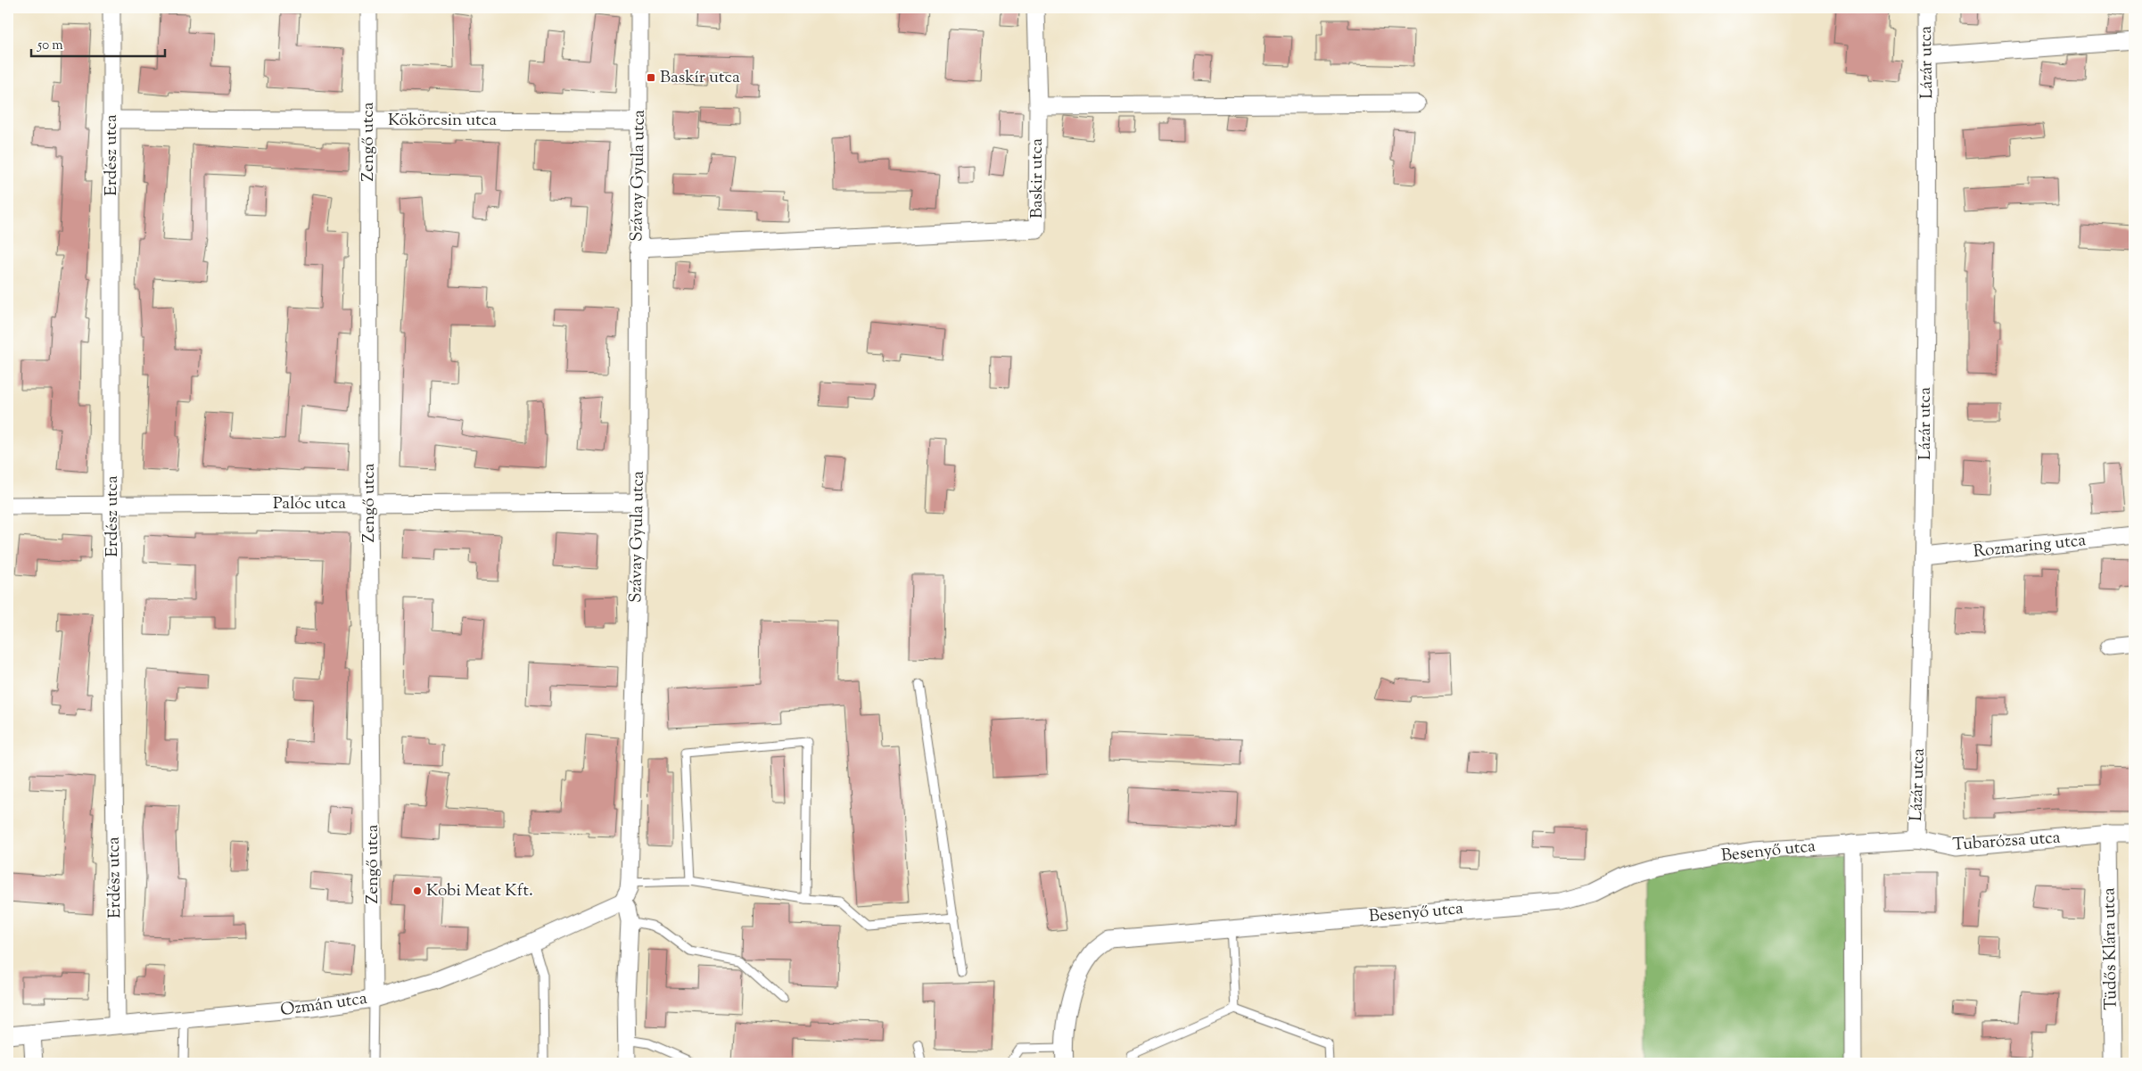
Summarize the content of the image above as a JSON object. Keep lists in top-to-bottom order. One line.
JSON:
{"streets":{"street":["Lázár utca","Kökörcsin utca","Zengő utca","Erdész utca","Szávay Gyula utca","Baskir utca","Palóc utca","Rozmaring utca","Tubarózsa utca","Besenyő utca","Tüdős Klára utca","Ozmán utca"]},"crossings":[["Lázár utca","Rozmaring utca"],["Lázár utca","Tubarózsa utca"],["Kökörcsin utca","Zengő utca"],["Kökörcsin utca","Erdész utca"],["Kökörcsin utca","Szávay Gyula utca"],["Zengő utca","Palóc utca"],["Zengő utca","Ozmán utca"],["Erdész utca","Palóc utca"],["Erdész utca","Ozmán utca"],["Szávay Gyula utca","Baskir utca"],["Szávay Gyula utca","Palóc utca"],["Szávay Gyula utca","Ozmán utca"],["Tubarózsa utca","Besenyő utca"],["Tubarózsa utca","Tüdős Klára utca"]],"places":{"transit":["Baskír utca"],"other":["Kobi Meat Kft."]},"scale_bar":"50 m"}
